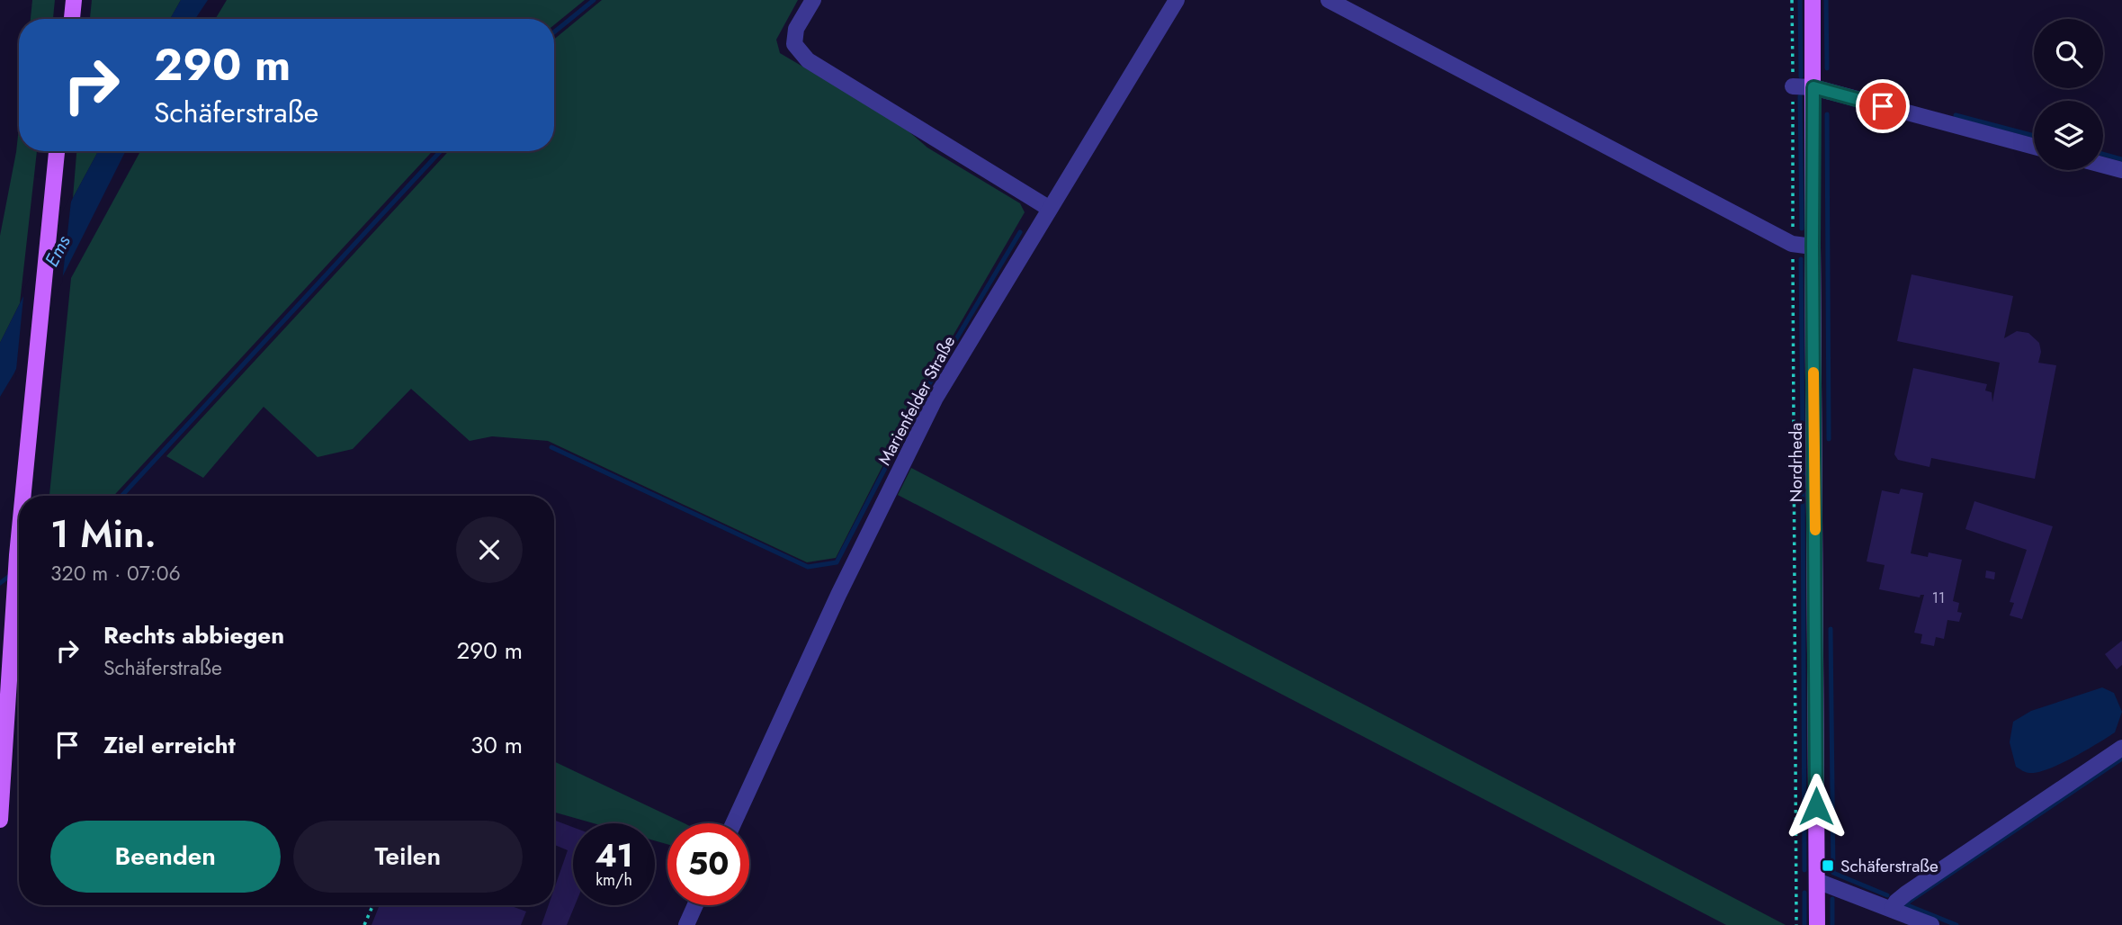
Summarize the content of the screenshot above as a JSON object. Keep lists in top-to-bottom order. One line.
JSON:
{"streets":{"main road":["Nordrheda"],"street":["Marienfelder Straße"]},"water":["Ems"],"places":{"transit":["Schäferstraße"]},"house_numbers":["11"],"page":{"turn":["290 m","Schäferstraße"],"heading":["1 Min.","320 m · 07:06"],"list":[{"name":"Rechts abbiegen","note":"Schäferstraße","value":"290 m"},{"name":"Ziel erreicht","value":"30 m"}],"buttons":["Beenden","Teilen"],"speed":"41 km/h","limit":"50"}}
